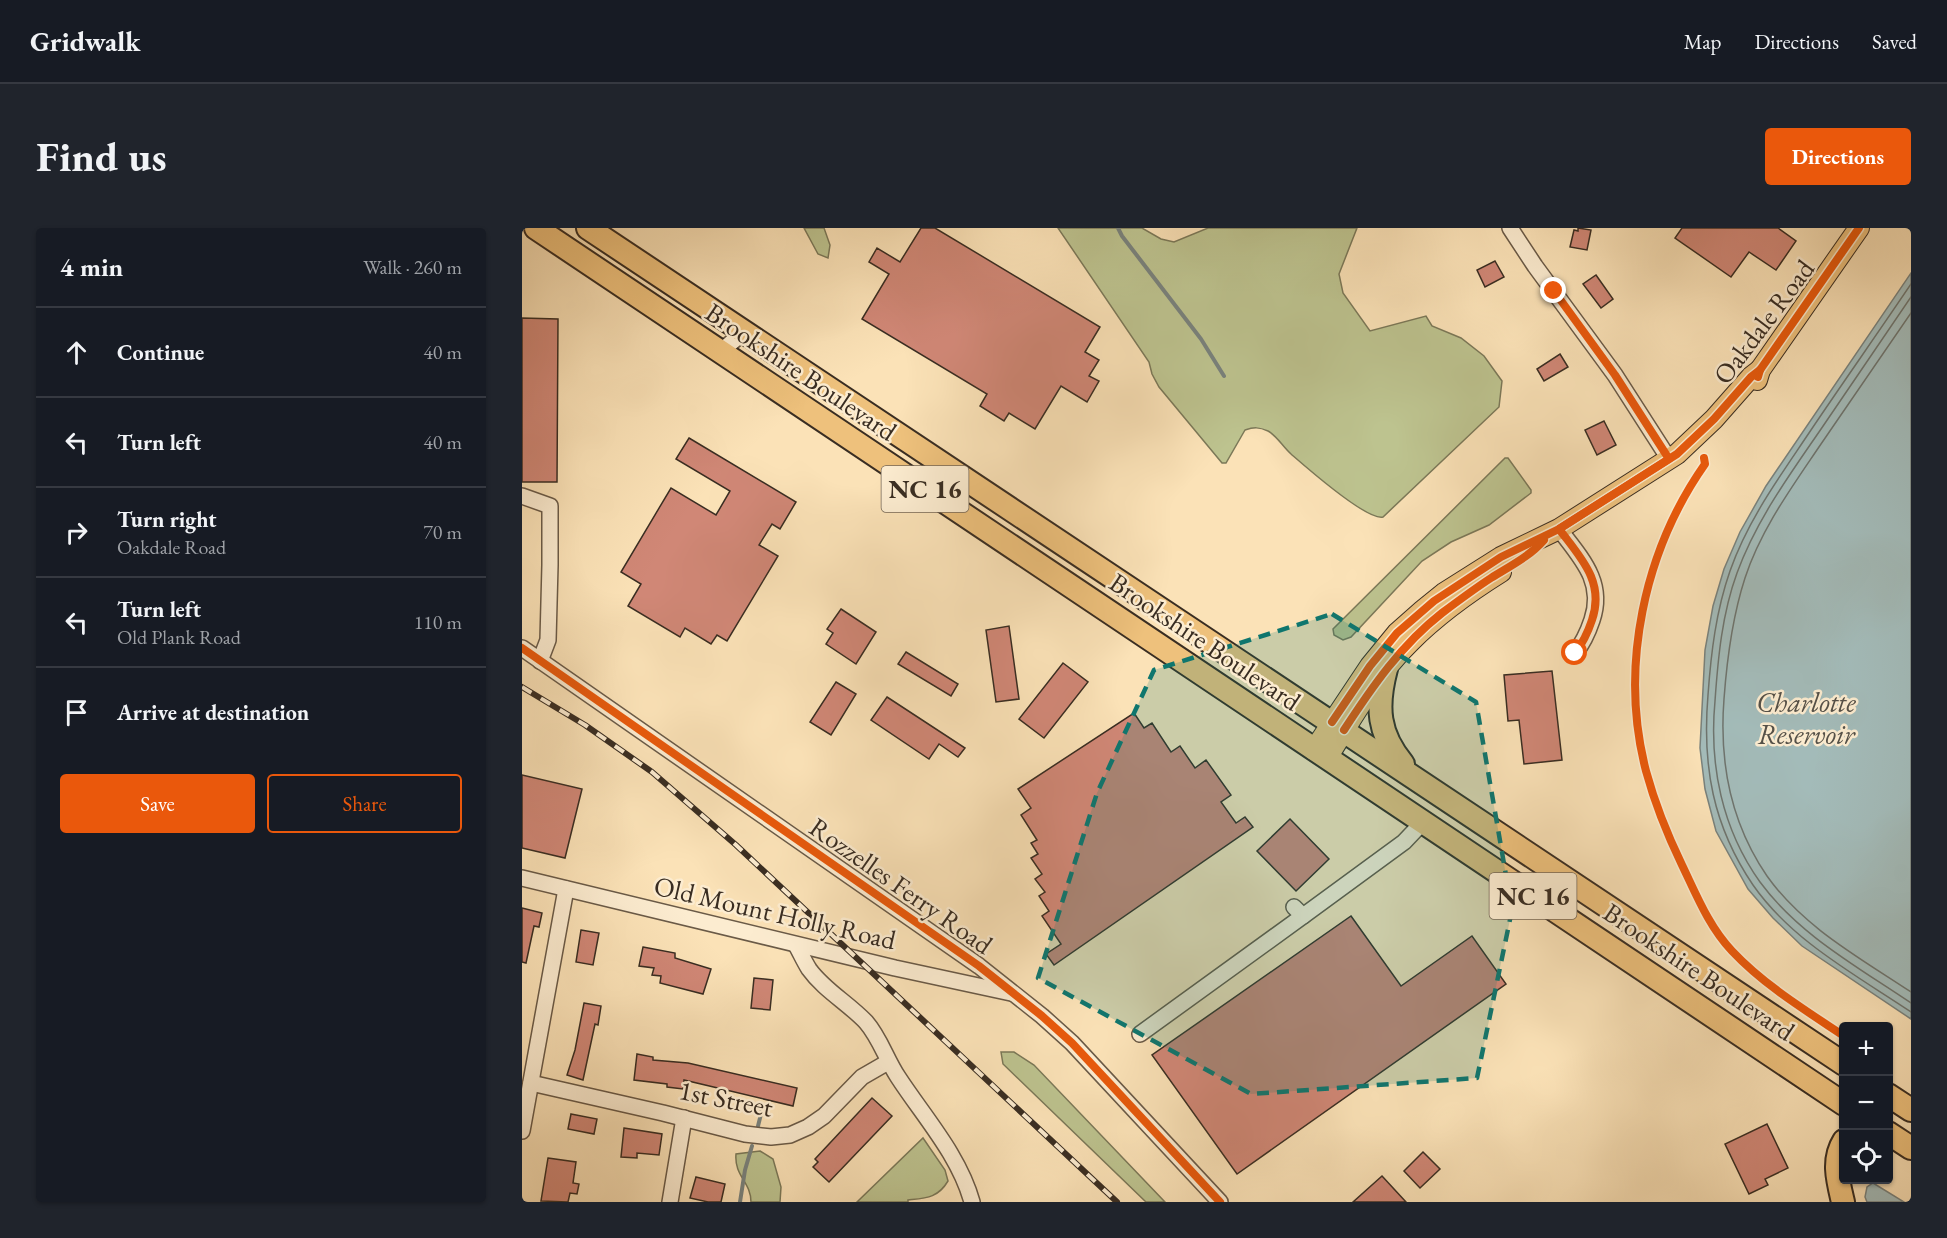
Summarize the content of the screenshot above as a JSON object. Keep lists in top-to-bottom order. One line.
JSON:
{"streets":{"highway":["Brookshire Boulevard","NC 16"],"main road":["Oakdale Road"],"street":["Rozzelles Ferry Road","Old Mount Holly Road","1st Street"]},"crossings":[["Oakdale Road","Brookshire Boulevard"],["Rozzelles Ferry Road","Old Mount Holly Road"]],"water":["Charlotte Reservoir"],"page":{"header":"Gridwalk","nav":["Map","Directions","Saved"],"buttons":["Directions",["Save","Share"]],"title":"Find us","heading":["4 min","Walk · 260 m"],"list":[["Continue","40 m"],["Turn left","40 m"],["Turn right","Oakdale Road","70 m"],["Turn left","Old Plank Road","110 m"],"Arrive at destination"],"map_buttons":["+","−"]}}
